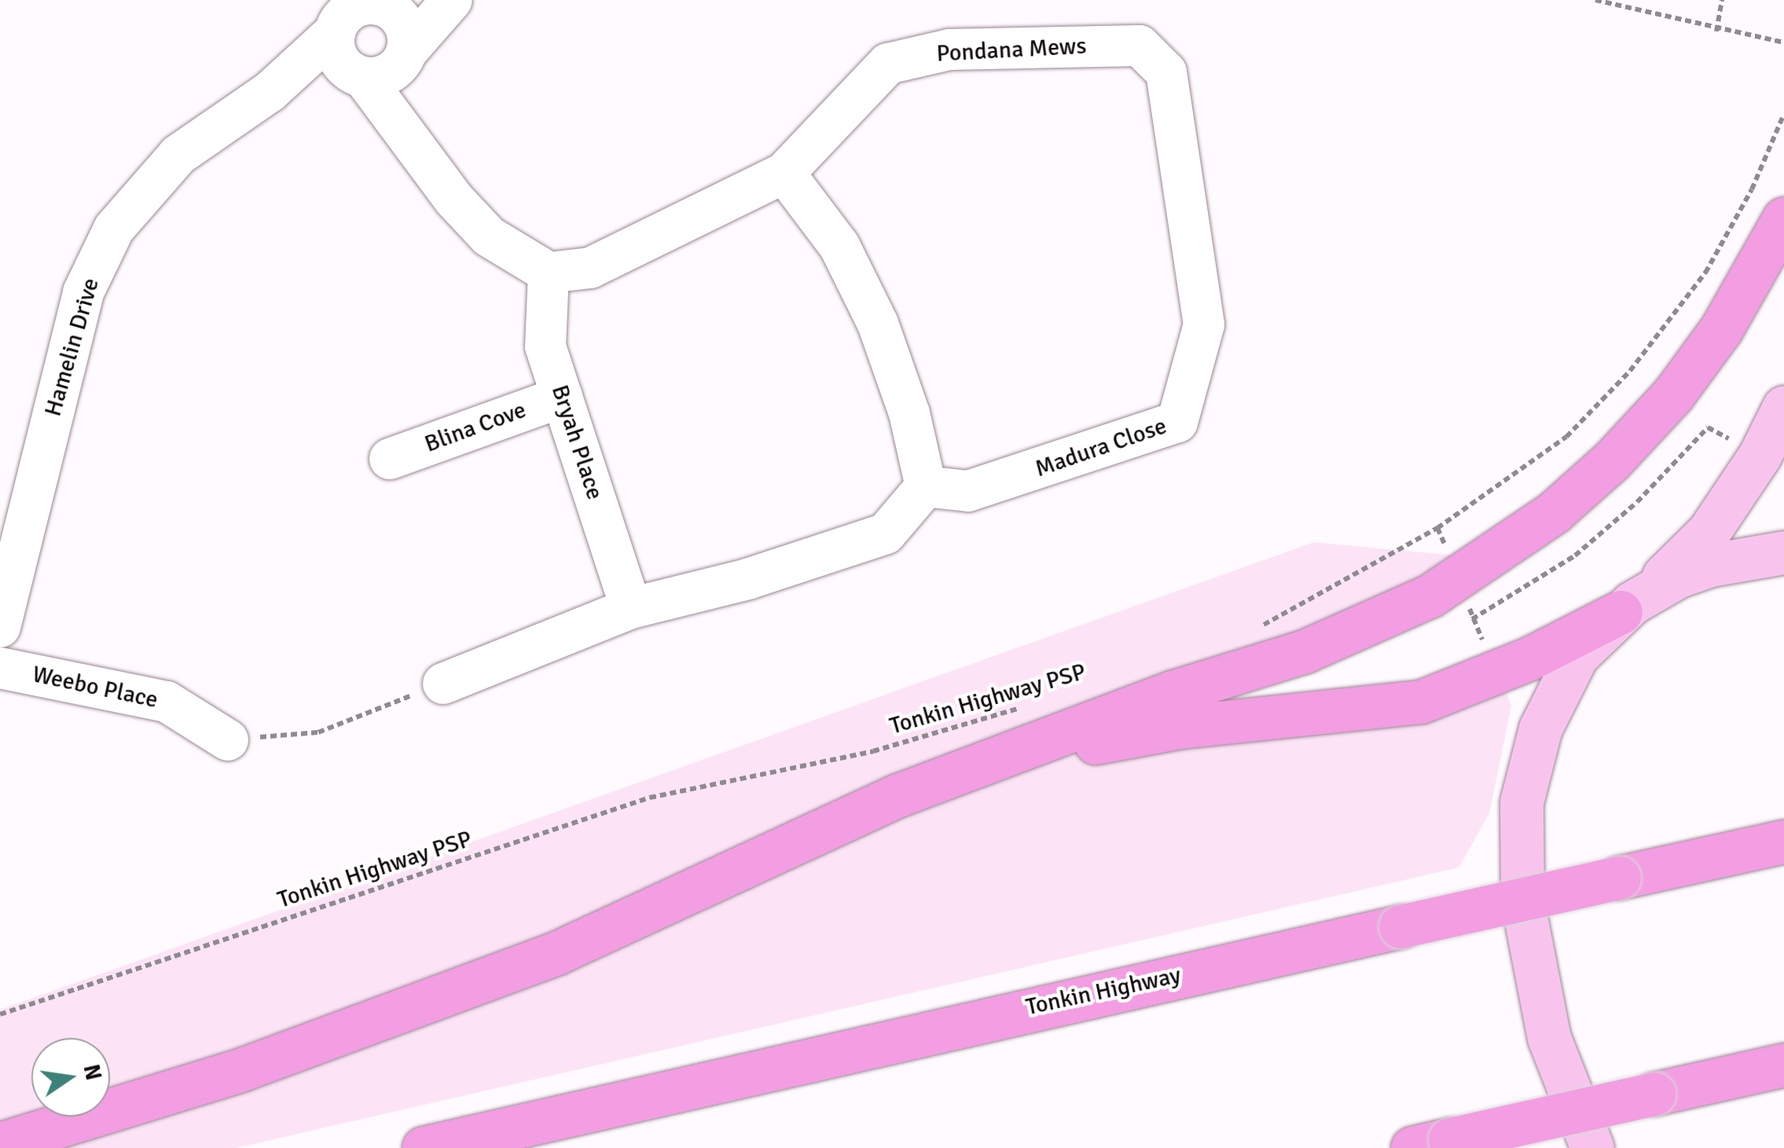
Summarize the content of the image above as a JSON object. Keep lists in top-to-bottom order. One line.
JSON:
{"streets":{"highway":["Tonkin Highway"],"street":["Pondana Mews","Hamelin Drive","Blina Cove","Bryah Place","Madura Close","Weebo Place"],"path":["Tonkin Highway PSP"]},"crossings":[["Pondana Mews","Bryah Place"],["Pondana Mews","Madura Close"],["Blina Cove","Bryah Place"]],"north":"right"}
